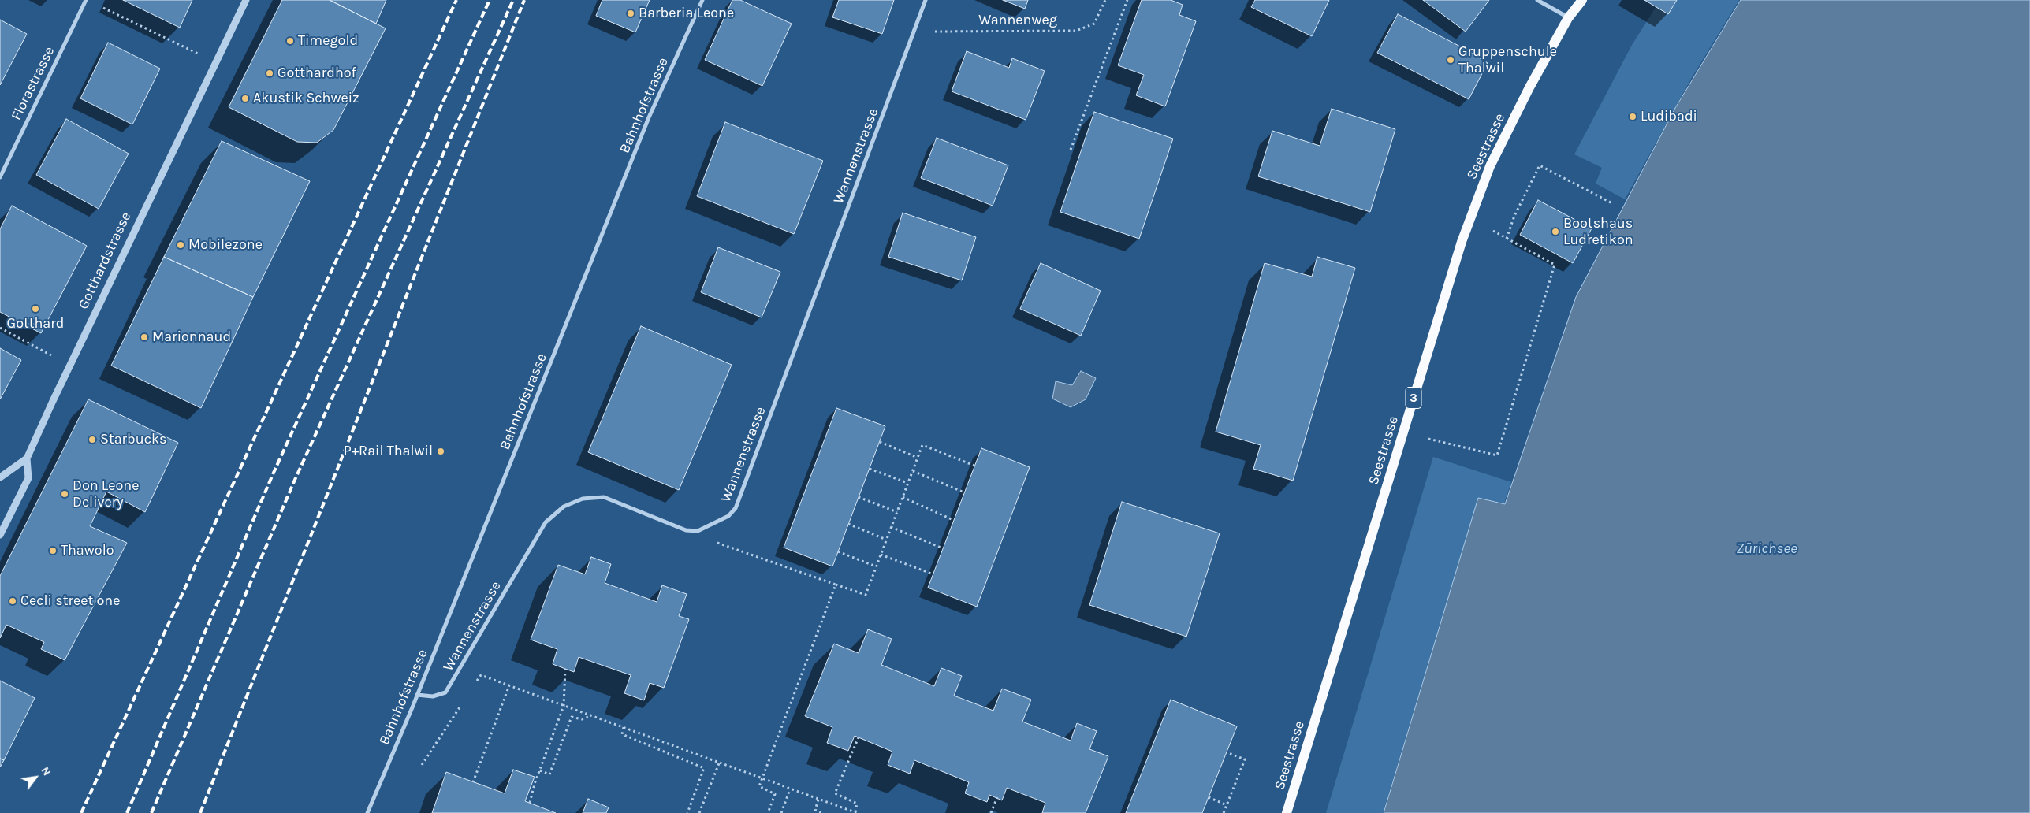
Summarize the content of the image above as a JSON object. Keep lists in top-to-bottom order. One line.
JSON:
{"streets":{"main road":["Seestrasse","3"],"street":["Florastrasse","Bahnhofstrasse","Wannenstrasse","Gotthardstrasse"],"path":["Wannenweg"]},"crossings":[["Wannenweg","Wannenstrasse"],["Bahnhofstrasse","Wannenstrasse"]],"water":["Zürichsee"],"places":["Barberia Leone","Timegold","Gruppenschule Thalwil","Gotthardhof","Akustik Schweiz","Ludibadi","Bootshaus Ludretikon","Mobilezone","Gotthard","Marionnaud","Starbucks","P+Rail Thalwil","Don Leone Delivery","Thawolo","Cecli street one"],"north":"top right"}
